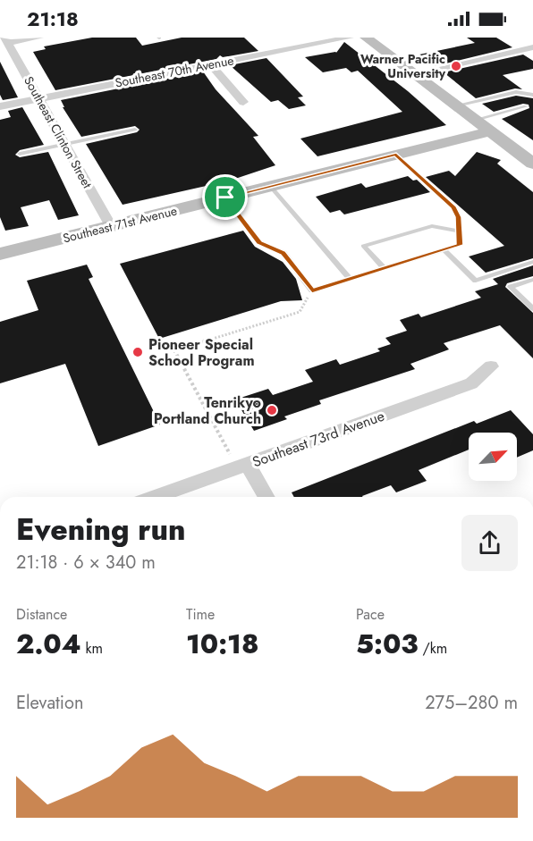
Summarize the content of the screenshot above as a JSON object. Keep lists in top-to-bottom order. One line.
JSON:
{"streets":{"street":["Southeast 70th Avenue","Southeast Clinton Street","Southeast 71st Avenue","Southeast 73rd Avenue"]},"crossings":[["Southeast 70th Avenue","Southeast Clinton Street"],["Southeast Clinton Street","Southeast 71st Avenue"]],"places":["Warner Pacific University","Pioneer Special School Program","Tenrikyo Portland Church"],"north":"top right","page":{"status":"21:18","heading":["Evening run","21:18 · 6 × 340 m"],"stats":[["Distance","2.04 km"],["Time","10:18"],["Pace","5:03 /km"]],"chart":["Elevation","275–280 m"]}}
